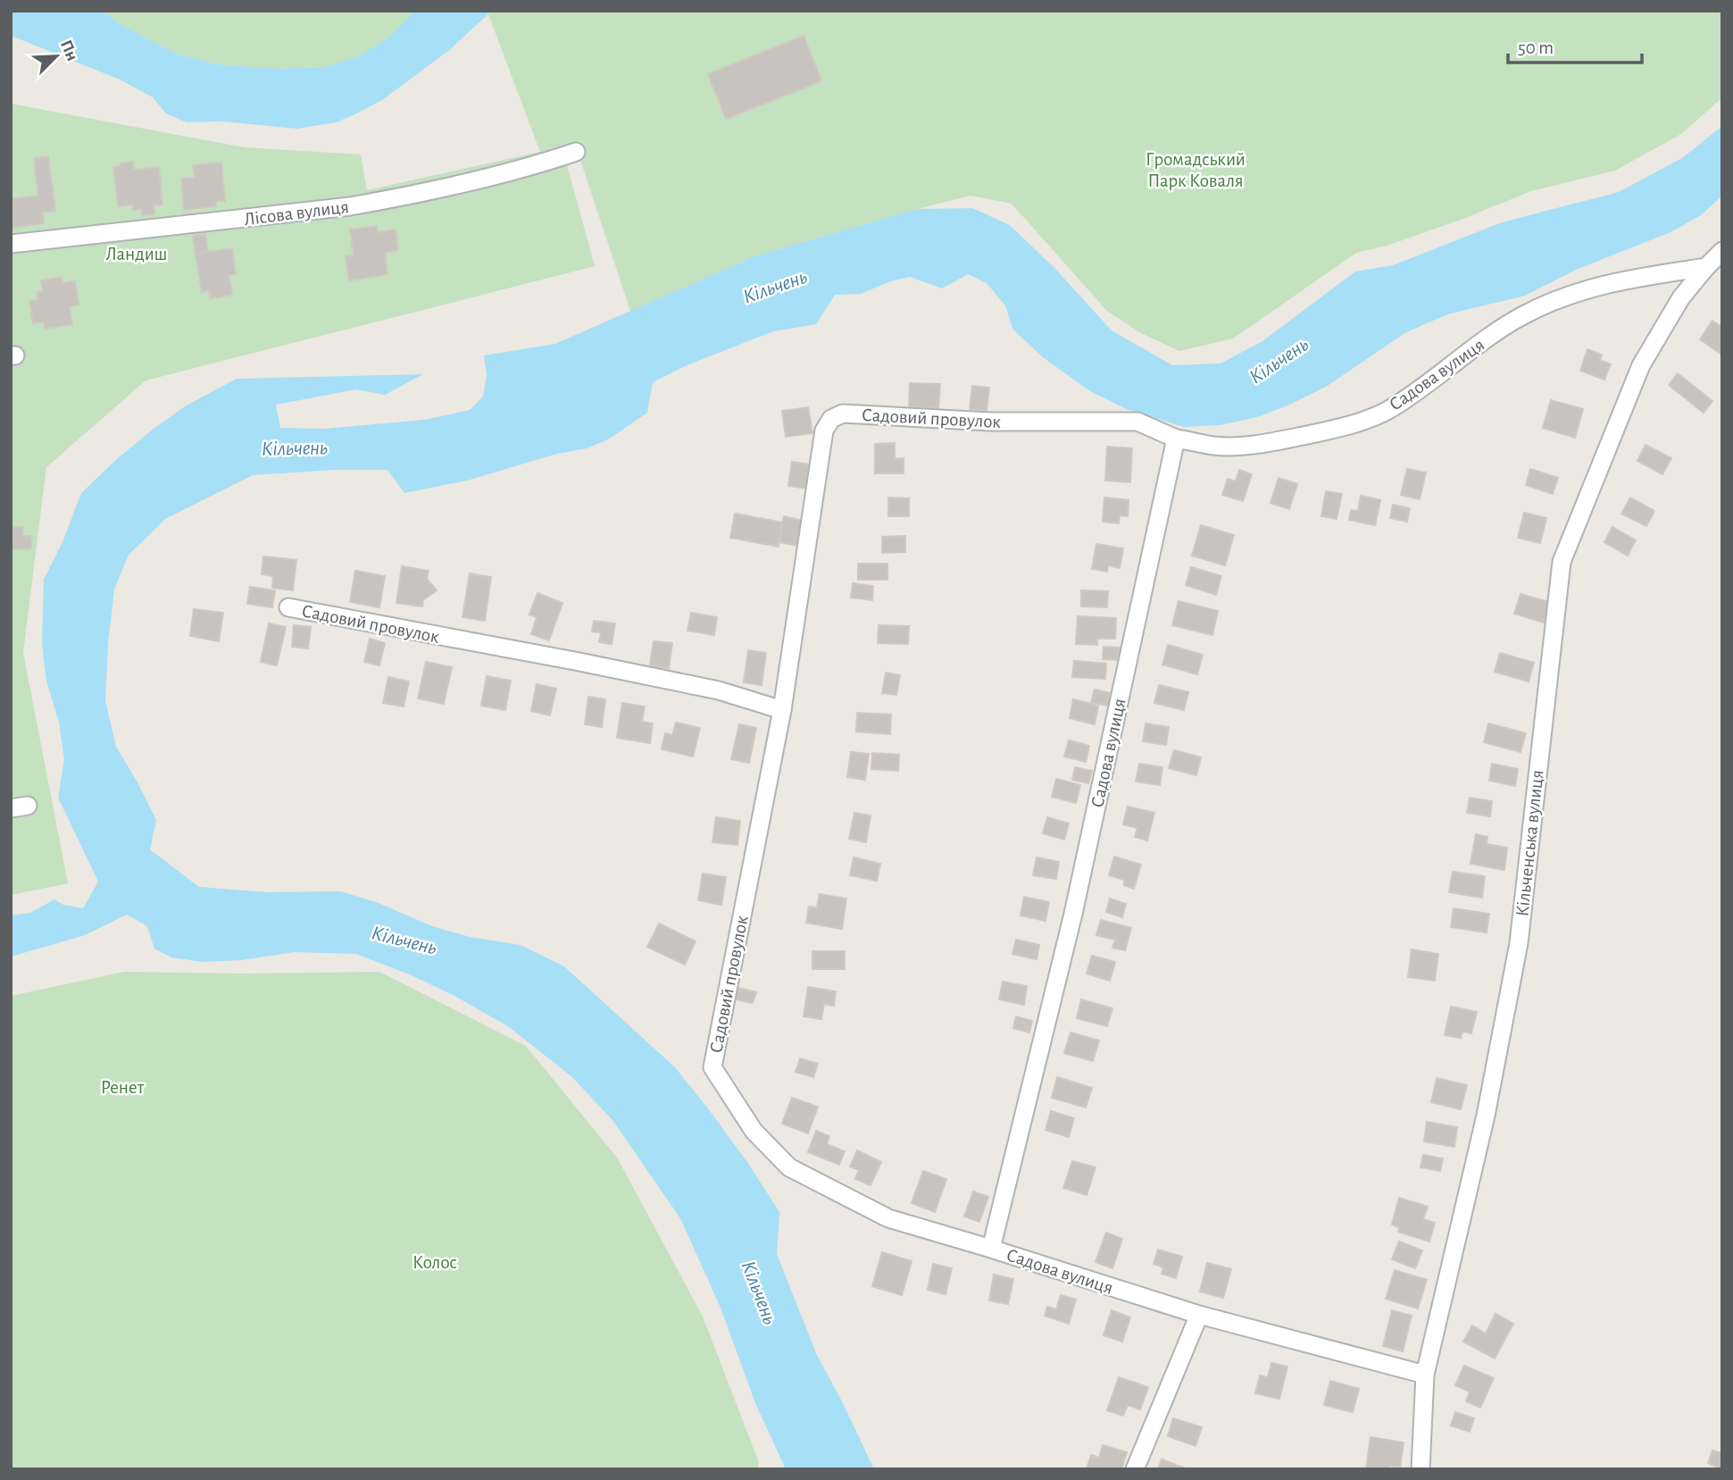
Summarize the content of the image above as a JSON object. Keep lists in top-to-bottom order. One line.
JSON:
{"streets":{"street":["Лісова вулиця","Садова вулиця","Садовий провулок","Кільченська вулиця"]},"crossings":[["Садова вулиця","Садовий провулок"],["Садова вулиця","Кільченська вулиця"]],"water":["Кільчень"],"parks":["Громадський Парк Коваля","Ландиш","Ренет","Колос"],"scale_bar":"50 m","north":"top right"}
